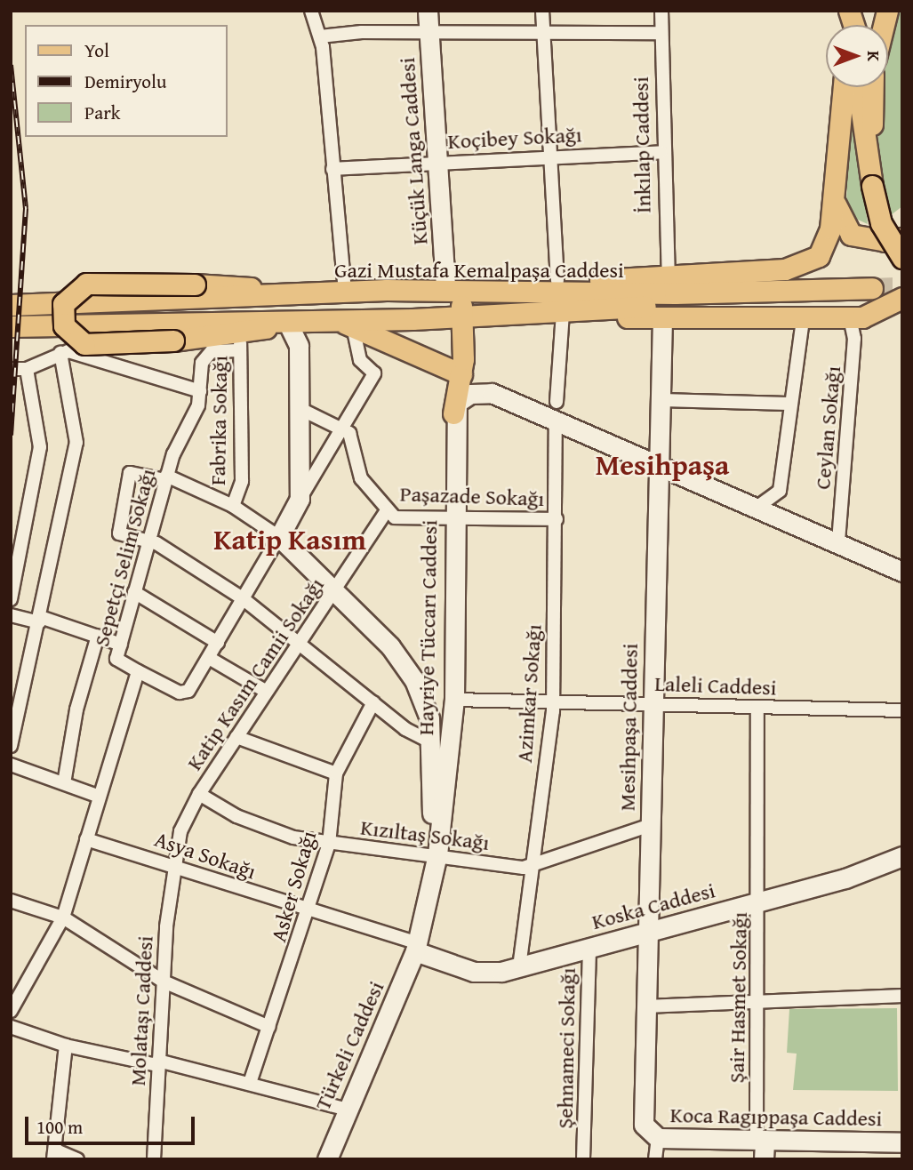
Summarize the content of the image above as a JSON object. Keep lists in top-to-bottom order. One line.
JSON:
{"streets":{"main road":["Gazi Mustafa Kemalpaşa Caddesi"],"street":["Koçibey Sokağı","İnkılap Caddesi","Küçük Langa Caddesi","Fabrika Sokağı","Ceylan Sokağı","Paşazade Sokağı","Sepetçi Selim Sokağı","Hayriye Tüccarı Caddesi","Katip Kasım Camii Sokağı","Laleli Caddesi","Azimkar Sokağı","Mesihpaşa Caddesi","Kızıltaş Sokağı","Asya Sokağı","Asker Sokağı","Koska Caddesi","Şair Hasmet Sokağı","Molataşı Caddesi","Türkeli Caddesi","Şehnameci Sokağı","Koca Ragıppaşa Caddesi"]},"crossings":[["Koçibey Sokağı","İnkılap Caddesi"],["Koçibey Sokağı","Küçük Langa Caddesi"],["Küçük Langa Caddesi","Gazi Mustafa Kemalpaşa Caddesi"],["Fabrika Sokağı","Sepetçi Selim Sokağı"],["Paşazade Sokağı","Hayriye Tüccarı Caddesi"],["Paşazade Sokağı","Katip Kasım Camii Sokağı"],["Paşazade Sokağı","Azimkar Sokağı"],["Hayriye Tüccarı Caddesi","Laleli Caddesi"],["Hayriye Tüccarı Caddesi","Kızıltaş Sokağı"],["Hayriye Tüccarı Caddesi","Asya Sokağı"],["Hayriye Tüccarı Caddesi","Koska Caddesi"],["Hayriye Tüccarı Caddesi","Türkeli Caddesi"],["Katip Kasım Camii Sokağı","Kızıltaş Sokağı"],["Katip Kasım Camii Sokağı","Asya Sokağı"],["Katip Kasım Camii Sokağı","Molataşı Caddesi"],["Laleli Caddesi","Azimkar Sokağı"],["Laleli Caddesi","Mesihpaşa Caddesi"],["Laleli Caddesi","Şair Hasmet Sokağı"],["Azimkar Sokağı","Kızıltaş Sokağı"],["Azimkar Sokağı","Koska Caddesi"],["Mesihpaşa Caddesi","Kızıltaş Sokağı"],["Mesihpaşa Caddesi","Koska Caddesi"],["Mesihpaşa Caddesi","Koca Ragıppaşa Caddesi"],["Kızıltaş Sokağı","Asker Sokağı"],["Asya Sokağı","Asker Sokağı"],["Asya Sokağı","Koska Caddesi"],["Asya Sokağı","Molataşı Caddesi"],["Asya Sokağı","Türkeli Caddesi"],["Koska Caddesi","Şair Hasmet Sokağı"],["Koska Caddesi","Türkeli Caddesi"],["Koska Caddesi","Şehnameci Sokağı"],["Şair Hasmet Sokağı","Koca Ragıppaşa Caddesi"]],"districts":["Mesihpaşa","Katip Kasım"],"legend":["Yol","Demiryolu","Park"],"scale_bar":"100 m","north":"right"}
